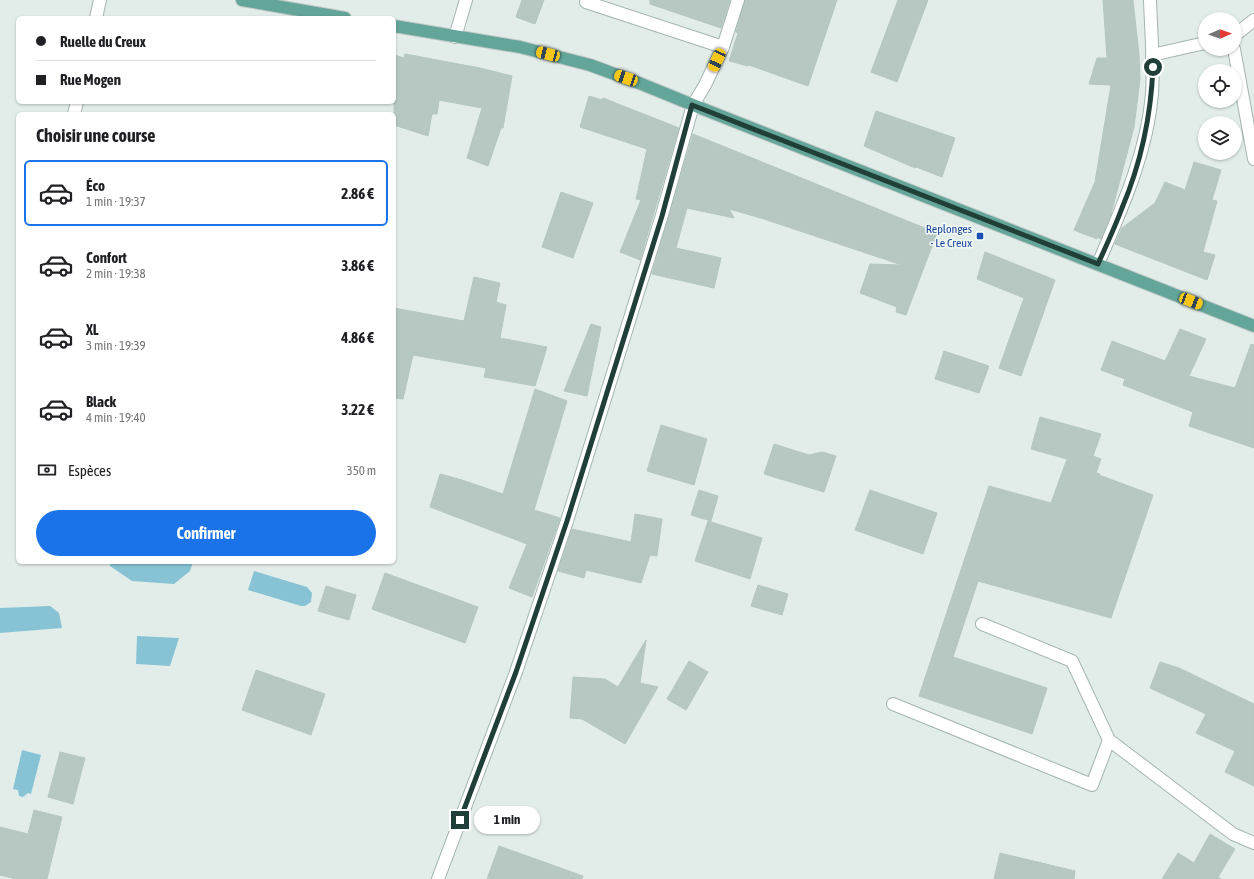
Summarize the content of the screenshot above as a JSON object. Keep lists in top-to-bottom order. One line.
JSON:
{"places":{"transit":["Replonges - Le Creux"]},"north":"right","page":{"banner":["Ruelle du Creux","Rue Mogen"],"heading":"Choisir une course","list":[{"name":"Éco","note":"1 min · 19:37","value":"2.86 €"},{"name":"Confort","note":"2 min · 19:38","value":"3.86 €"},{"name":"XL","note":"3 min · 19:39","value":"4.86 €"},{"name":"Black","note":"4 min · 19:40","value":"3.22 €"}],"pay":["Espèces","350 m"],"buttons":"Confirmer","bubble":"1 min"}}
